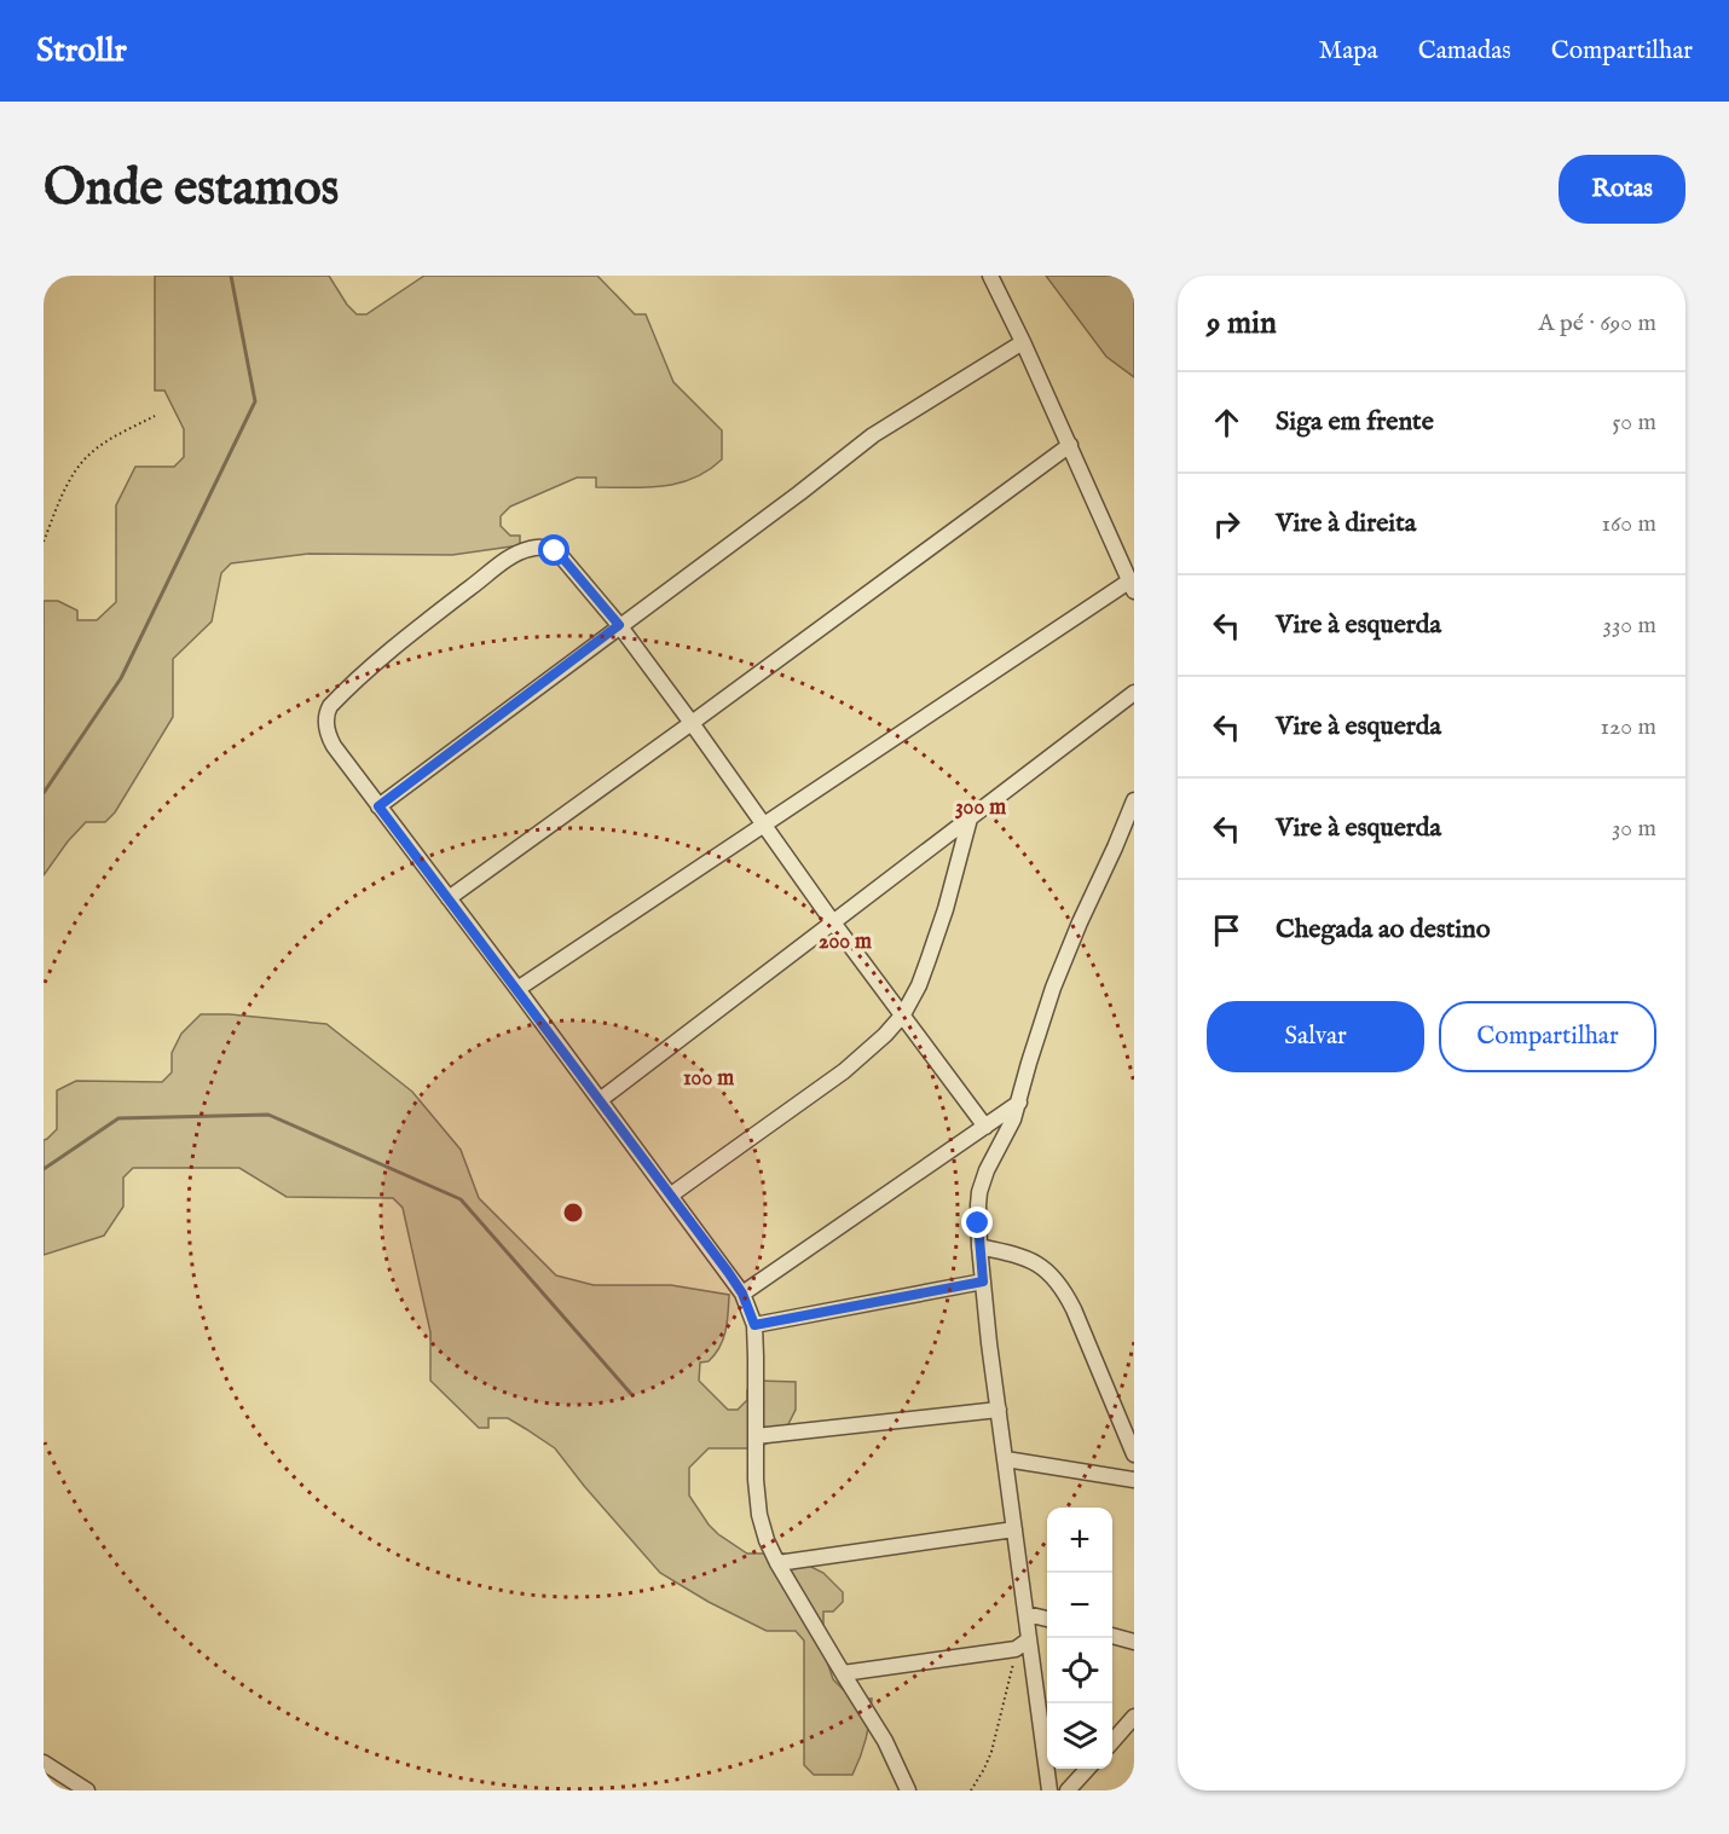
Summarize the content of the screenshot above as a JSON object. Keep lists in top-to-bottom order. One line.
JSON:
{"page":{"header":"Strollr","nav":["Mapa","Camadas","Compartilhar"],"buttons":["Rotas",["Salvar","Compartilhar"]],"title":"Onde estamos","heading":["9 min","A pé · 690 m"],"list":[["Siga em frente","50 m"],["Vire à direita","160 m"],["Vire à esquerda","330 m"],["Vire à esquerda","120 m"],["Vire à esquerda","30 m"],"Chegada ao destino"],"map_buttons":["+","−"]},"rings":["300 m","200 m","100 m"]}
